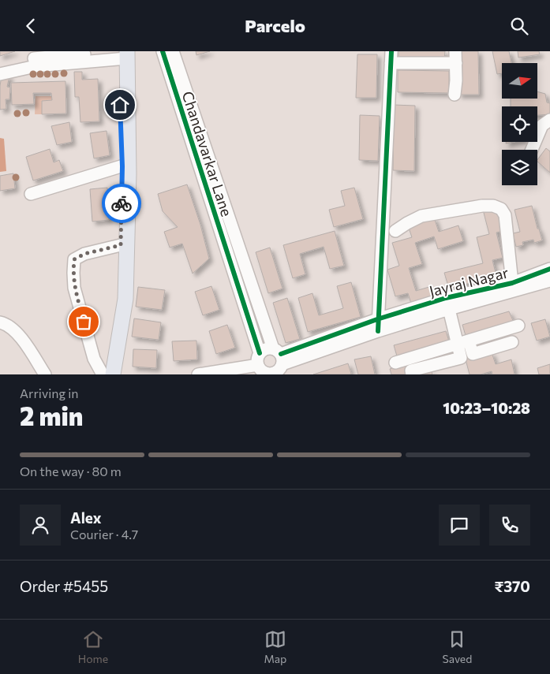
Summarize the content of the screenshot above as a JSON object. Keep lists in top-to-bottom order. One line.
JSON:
{"streets":{"street":["Chandavarkar Lane","Jayraj Nagar"]},"crossings":[["Chandavarkar Lane","Jayraj Nagar"]],"north":"right","page":{"header":"Parcelo","heading":["2 min","Arriving in","10:23–10:28"],"panel":["Alex","Courier · 4.7","Order #5455","₹370"],"bar":"On the way · 80 m","tabs":["Home","Map","Saved"]}}
